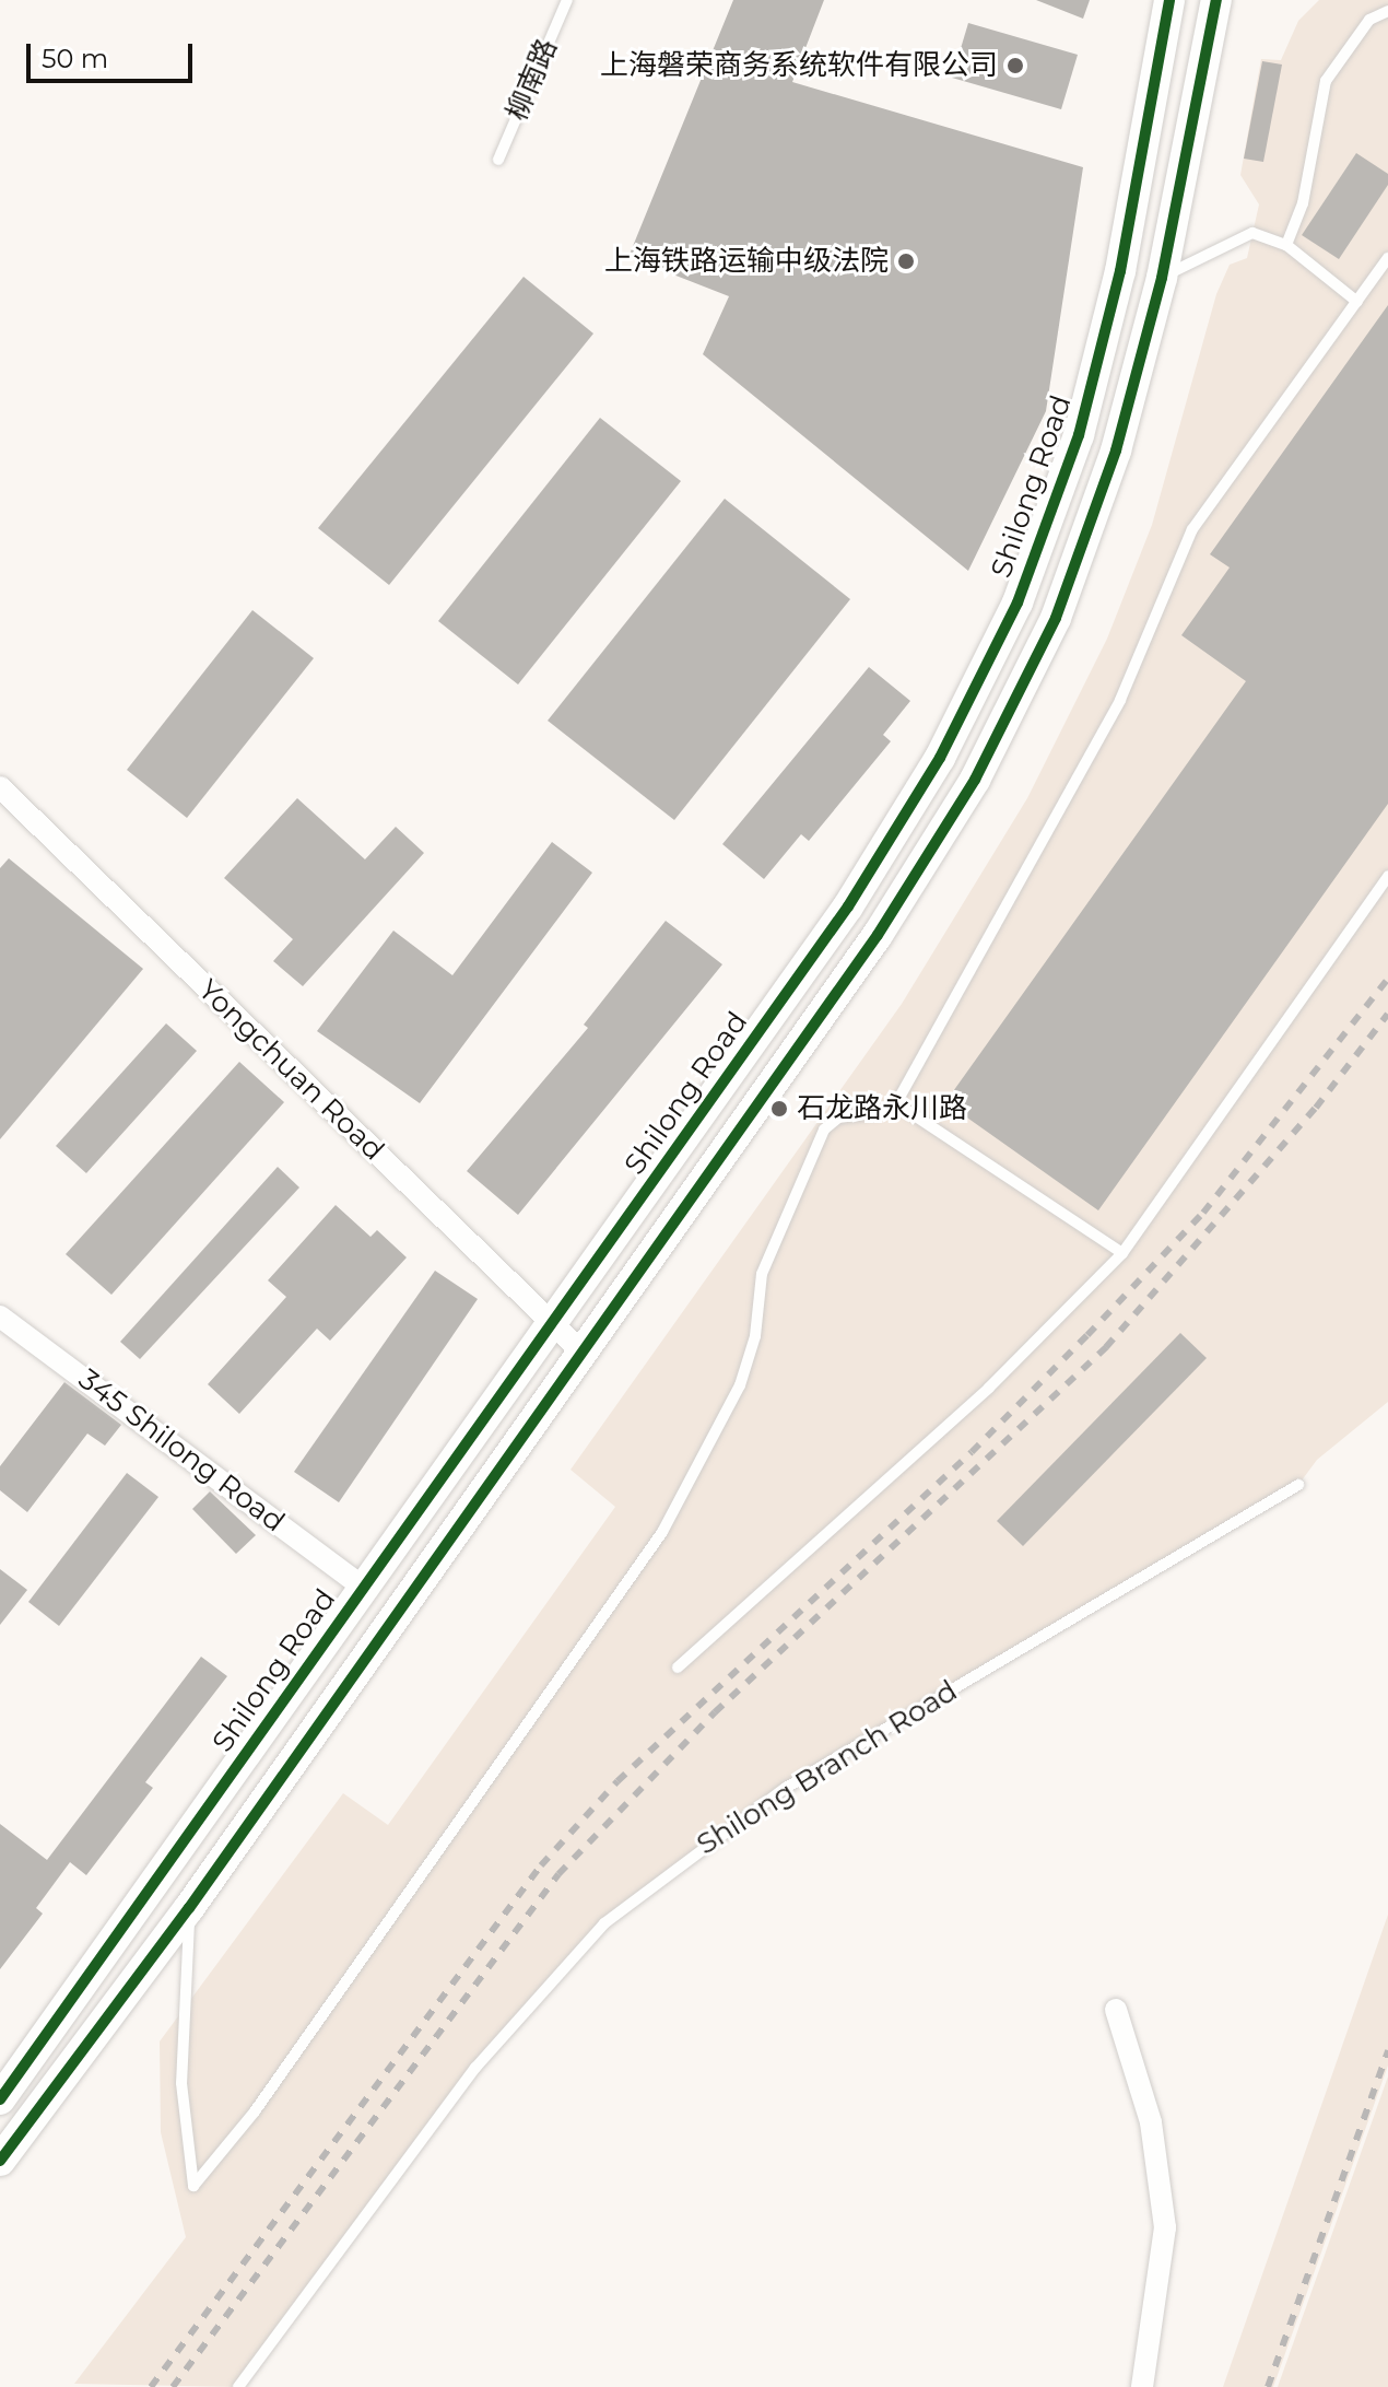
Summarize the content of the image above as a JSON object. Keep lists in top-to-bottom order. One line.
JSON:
{"streets":{"main road":["Shilong Road"],"street":["Yongchuan Road","345 Shilong Road"],"lane":["柳南路","Shilong Branch Road"]},"crossings":[["Shilong Road","Yongchuan Road"],["Shilong Road","345 Shilong Road"]],"places":["上海磐荣商务系统软件有限公司","上海铁路运输中级法院","石龙路永川路"],"scale_bar":"50 m"}
